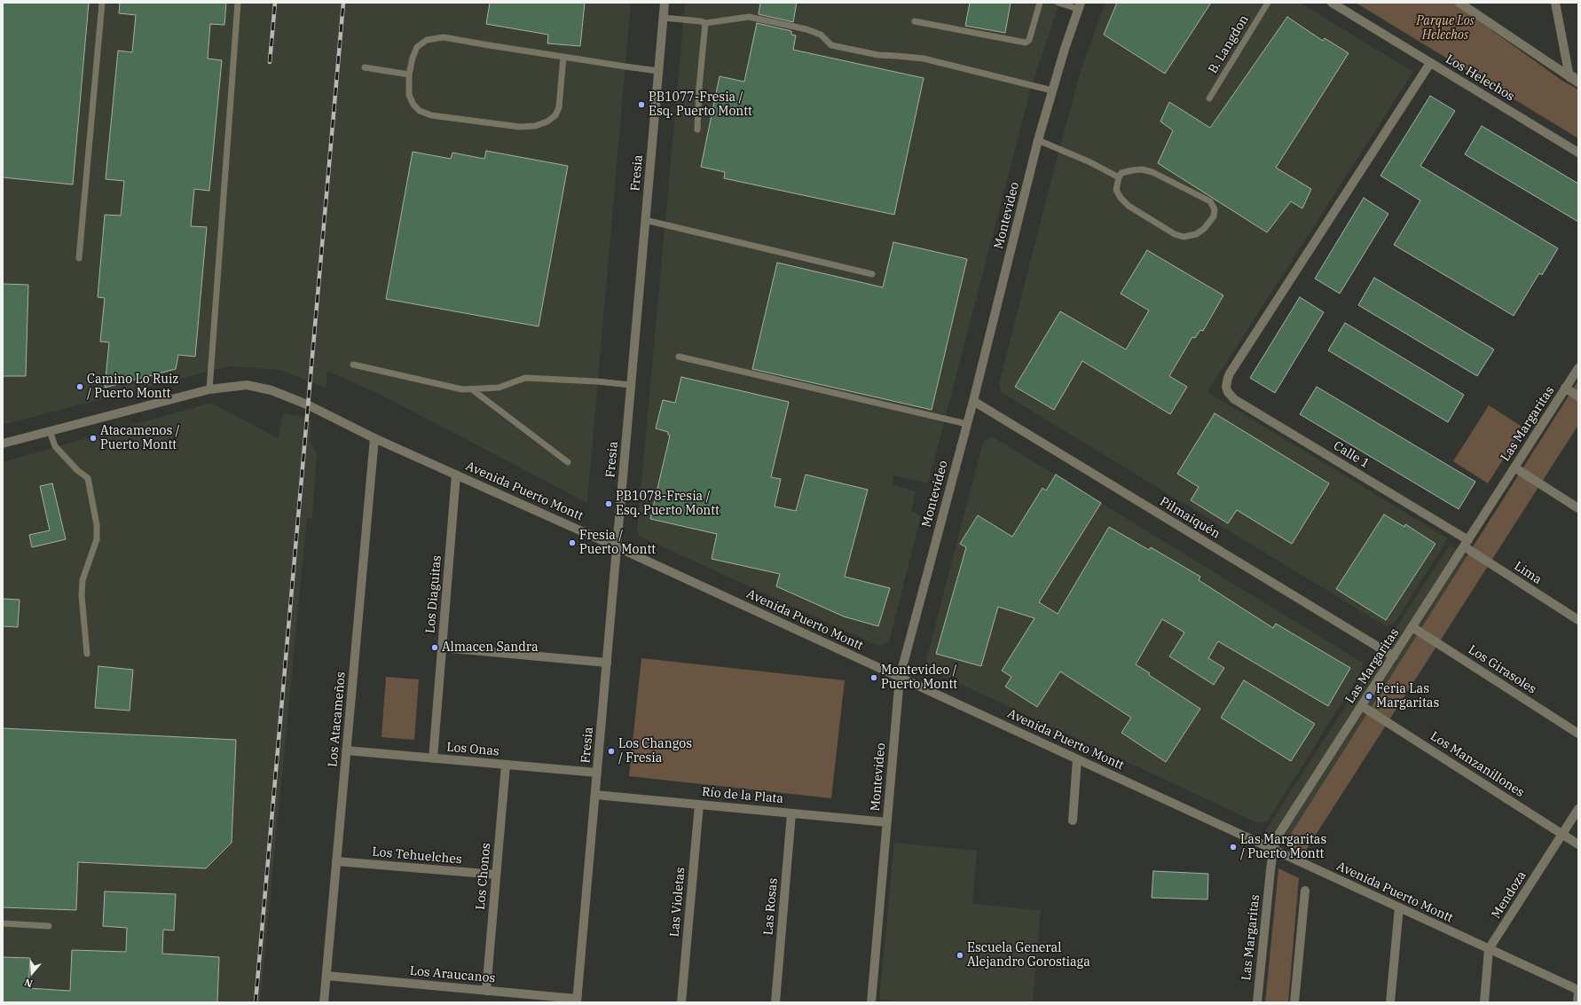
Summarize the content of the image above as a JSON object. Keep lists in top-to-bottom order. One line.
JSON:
{"streets":{"street":["Los Helechos","Fresia","Montevideo","Las Margaritas","Calle 1","Avenida Puerto Montt","Pilmaiquén","Lima","Los Diaguitas","Los Girasoles","Los Atacameños","Los Onas","Los Manzanillones","Río de la Plata","Los Tehuelches","Los Chonos","Mendoza","Las Violetas","Las Rosas","Los Araucanos"],"lane":["B. Langdon"]},"crossings":[["Los Helechos","Calle 1"],["Fresia","Avenida Puerto Montt"],["Fresia","Los Onas"],["Fresia","Río de la Plata"],["Fresia","Los Araucanos"],["Montevideo","Avenida Puerto Montt"],["Montevideo","Pilmaiquén"],["Montevideo","Río de la Plata"],["Las Margaritas","Calle 1"],["Las Margaritas","Avenida Puerto Montt"],["Las Margaritas","Pilmaiquén"],["Las Margaritas","Lima"],["Las Margaritas","Los Girasoles"],["Las Margaritas","Los Manzanillones"],["Calle 1","Lima"],["Avenida Puerto Montt","Los Diaguitas"],["Avenida Puerto Montt","Los Atacameños"],["Avenida Puerto Montt","Mendoza"],["Los Diaguitas","Los Onas"],["Los Atacameños","Los Onas"],["Los Atacameños","Los Tehuelches"],["Los Atacameños","Los Araucanos"],["Los Onas","Los Chonos"],["Los Manzanillones","Mendoza"],["Río de la Plata","Las Violetas"],["Río de la Plata","Las Rosas"],["Los Tehuelches","Los Chonos"],["Los Chonos","Los Araucanos"]],"parks":["Parque Los Helechos"],"places":["PB1077-Fresia / Esq. Puerto Montt","Camino Lo Ruiz / Puerto Montt","Atacamenos / Puerto Montt","PB1078-Fresia / Esq. Puerto Montt","Fresia / Puerto Montt","Almacen Sandra","Montevideo / Puerto Montt","Feria Las Margaritas","Los Changos / Fresia","Las Margaritas / Puerto Montt","Escuela General Alejandro Gorostiaga"],"north":"bottom"}
